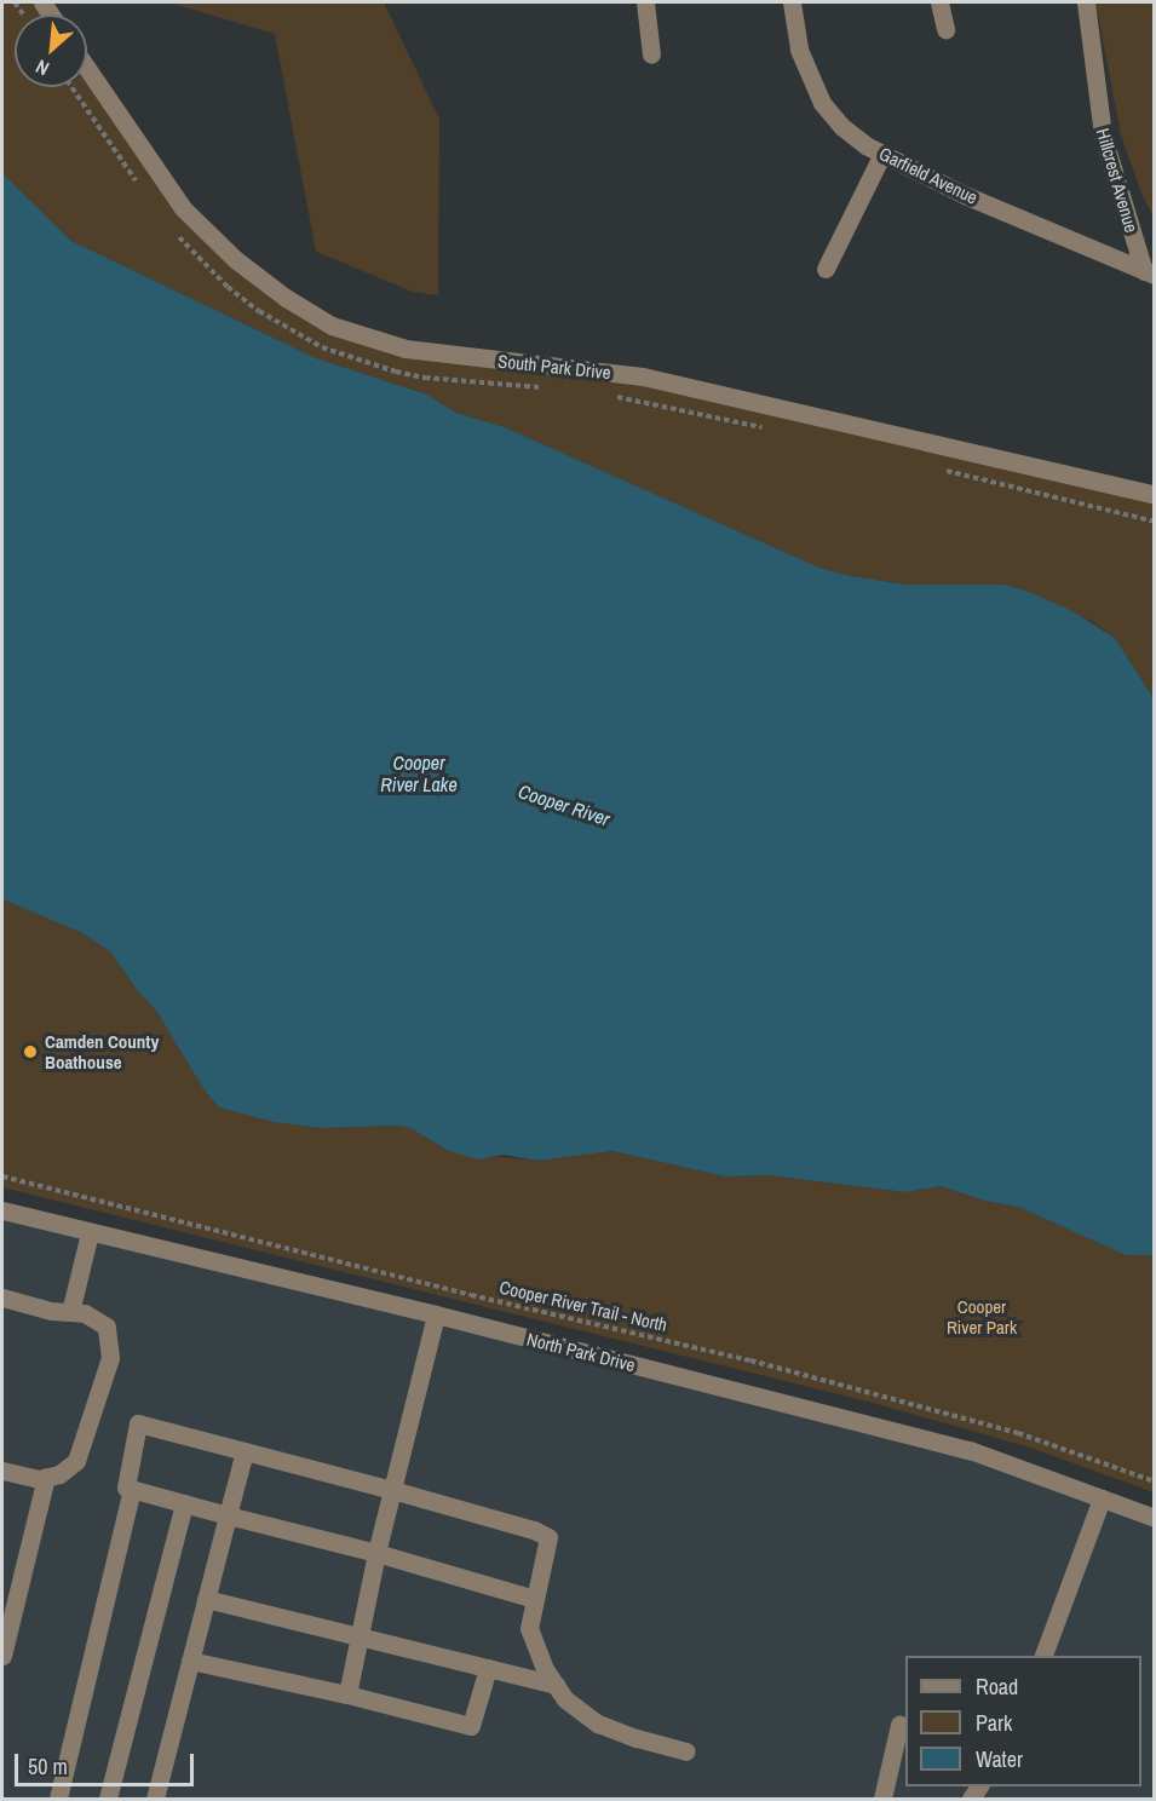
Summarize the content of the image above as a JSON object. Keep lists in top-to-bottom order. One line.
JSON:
{"streets":{"street":["Garfield Avenue","Hillcrest Avenue","South Park Drive","North Park Drive"],"path":["Cooper River Trail - North"]},"crossings":[["Garfield Avenue","Hillcrest Avenue"]],"water":["Cooper River Lake","Cooper River"],"parks":["Cooper River Park"],"places":["Camden County Boathouse"],"legend":["Road","Park","Water"],"scale_bar":"50 m","north":"bottom left"}
